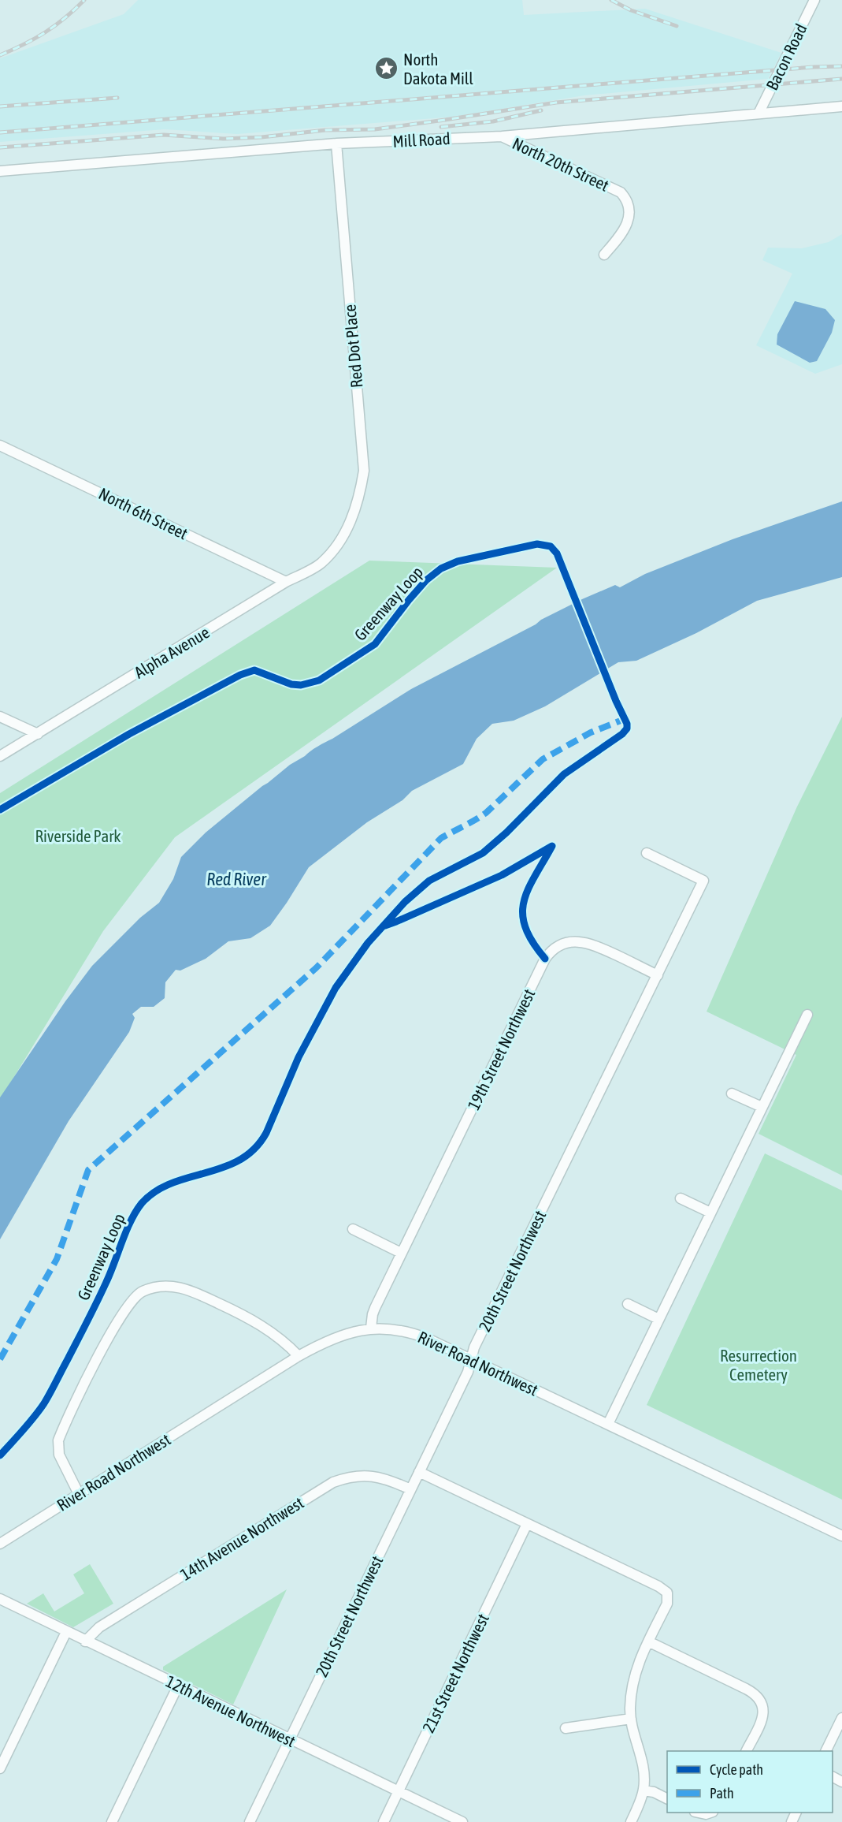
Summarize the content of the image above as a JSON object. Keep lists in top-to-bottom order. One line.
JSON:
{"streets":{"street":["Bacon Road","Mill Road","North 20th Street","Red Dot Place","North 6th Street","Alpha Avenue","19th Street Northwest","20th Street Northwest","River Road Northwest","14th Avenue Northwest","21st Street Northwest","12th Avenue Northwest"],"cycle path":["Greenway Loop"]},"crossings":[["Bacon Road","Mill Road"],["Mill Road","North 20th Street"],["Mill Road","Red Dot Place"],["Red Dot Place","Alpha Avenue"],["North 6th Street","Alpha Avenue"],["19th Street Northwest","20th Street Northwest"],["19th Street Northwest","River Road Northwest"],["20th Street Northwest","River Road Northwest"],["20th Street Northwest","14th Avenue Northwest"],["20th Street Northwest","12th Avenue Northwest"],["14th Avenue Northwest","12th Avenue Northwest"],["21st Street Northwest","12th Avenue Northwest"]],"water":["Red River"],"parks":["Riverside Park","Resurrection Cemetery"],"places":{"place":["North Dakota Mill"]},"legend":["Cycle path","Path"]}
